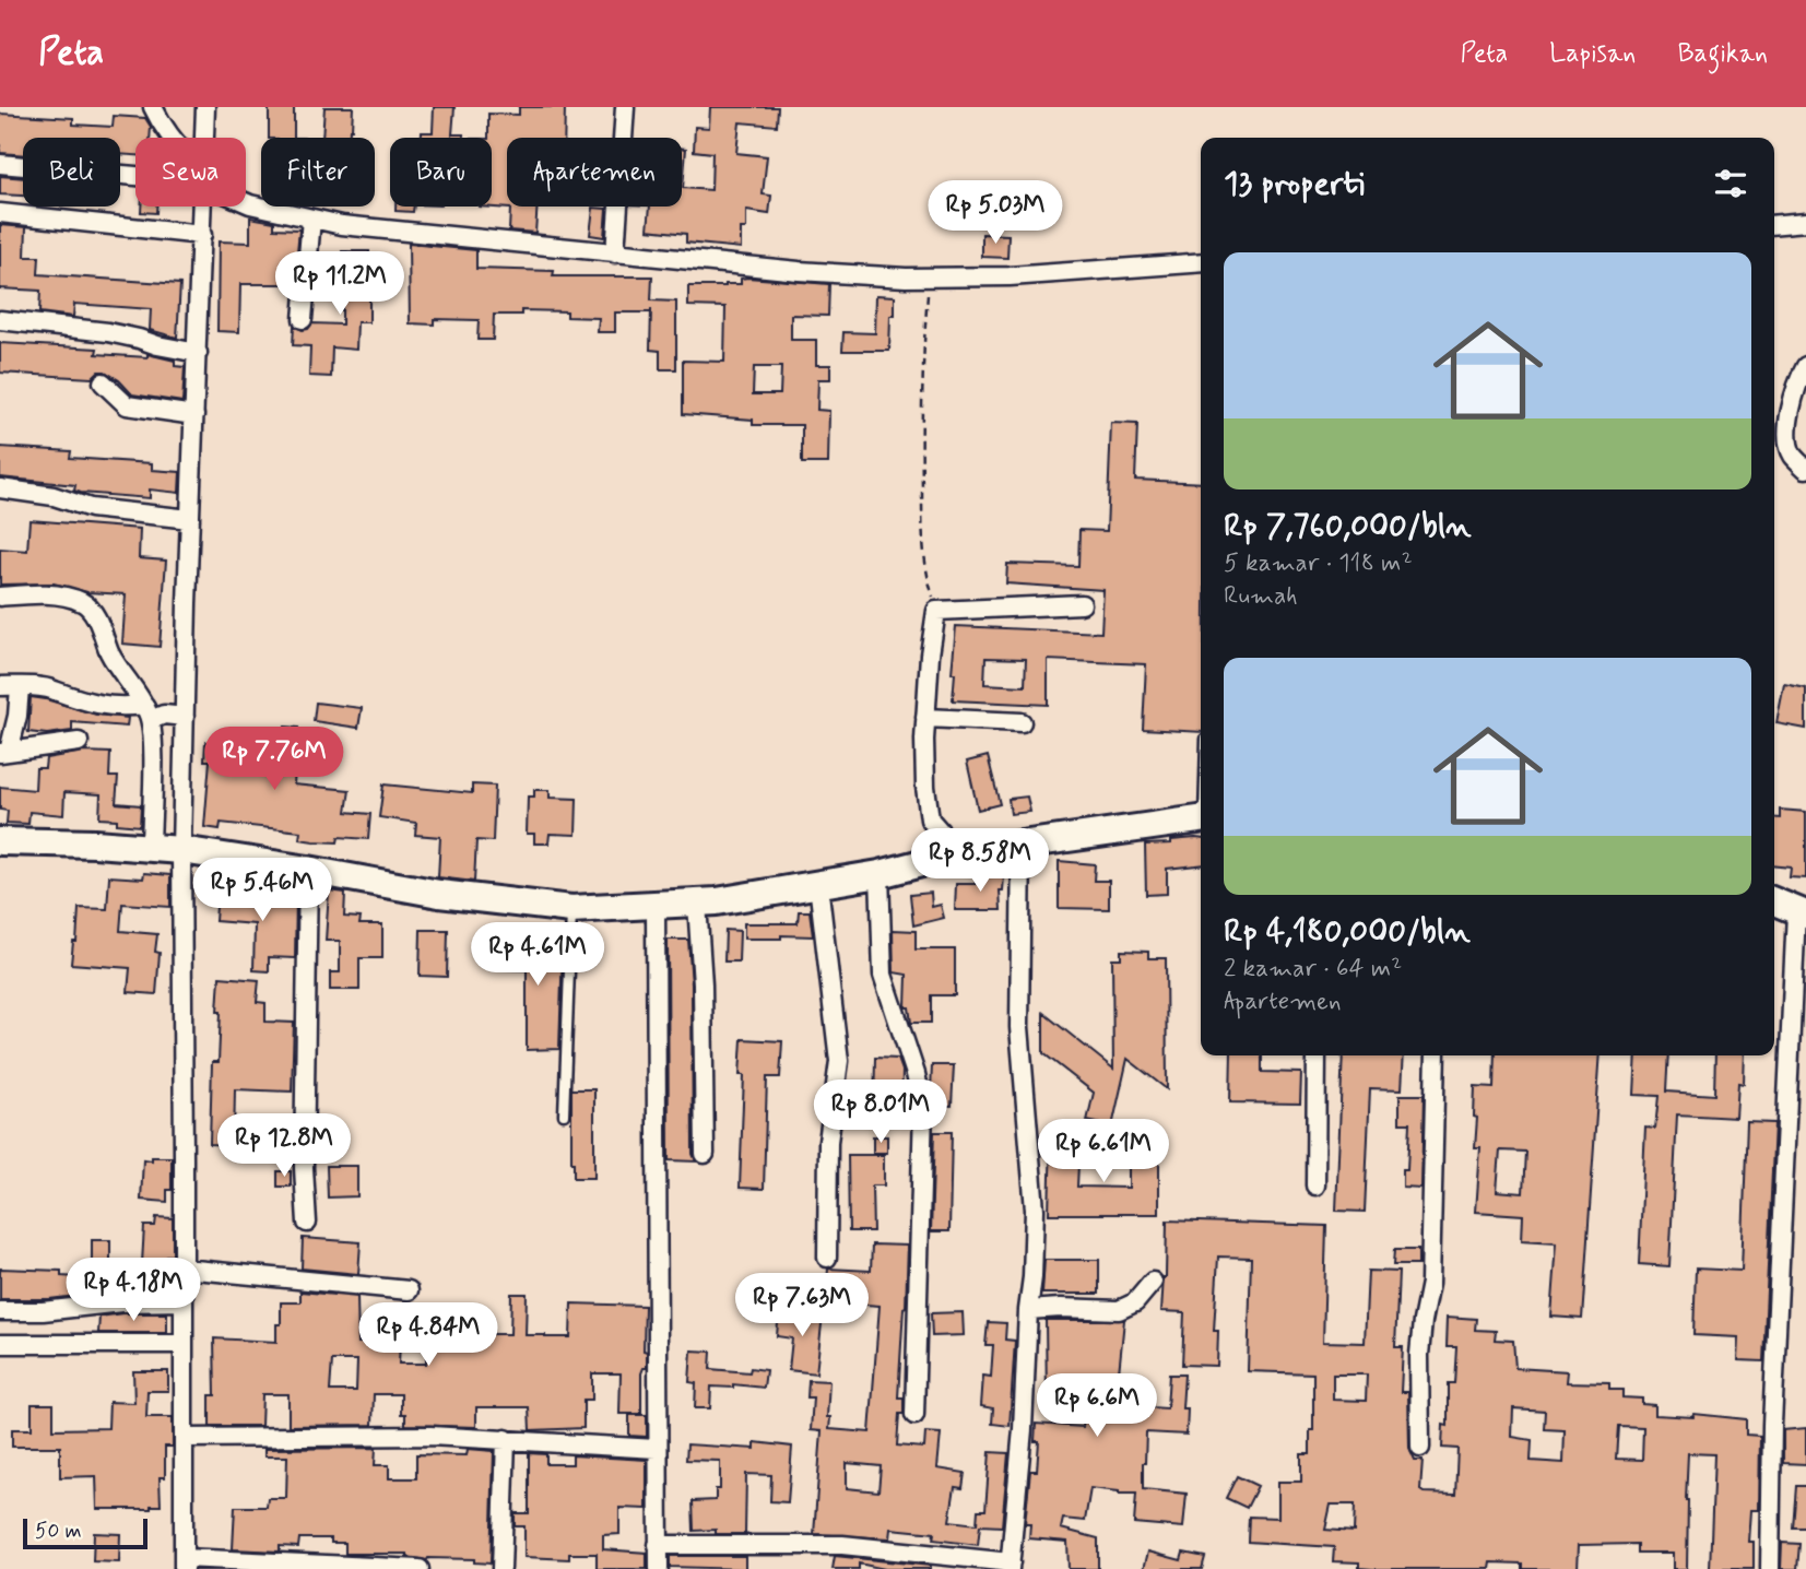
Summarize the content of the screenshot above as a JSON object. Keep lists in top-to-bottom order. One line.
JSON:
{"scale_bar":"50 m","page":{"header":"Peta","nav":["Peta","Lapisan","Bagikan"],"chip":["Beli","Sewa","Filter","Baru","Apartemen"],"heading":"13 properti","price":["Rp 5.03M","Rp 11.2M","Rp 7.76M","Rp 8.58M","Rp 5.46M","Rp 4.61M","Rp 8.01M","Rp 12.8M","Rp 6.61M","Rp 4.18M","Rp 7.63M","Rp 4.84M","Rp 6.6M"],"list":[{"name":"Rp 7,760,000/bln","note":"5 kamar · 118 m² · Rumah"},{"name":"Rp 4,180,000/bln","note":"2 kamar · 64 m² · Apartemen"}],"scale":"50 m"}}
